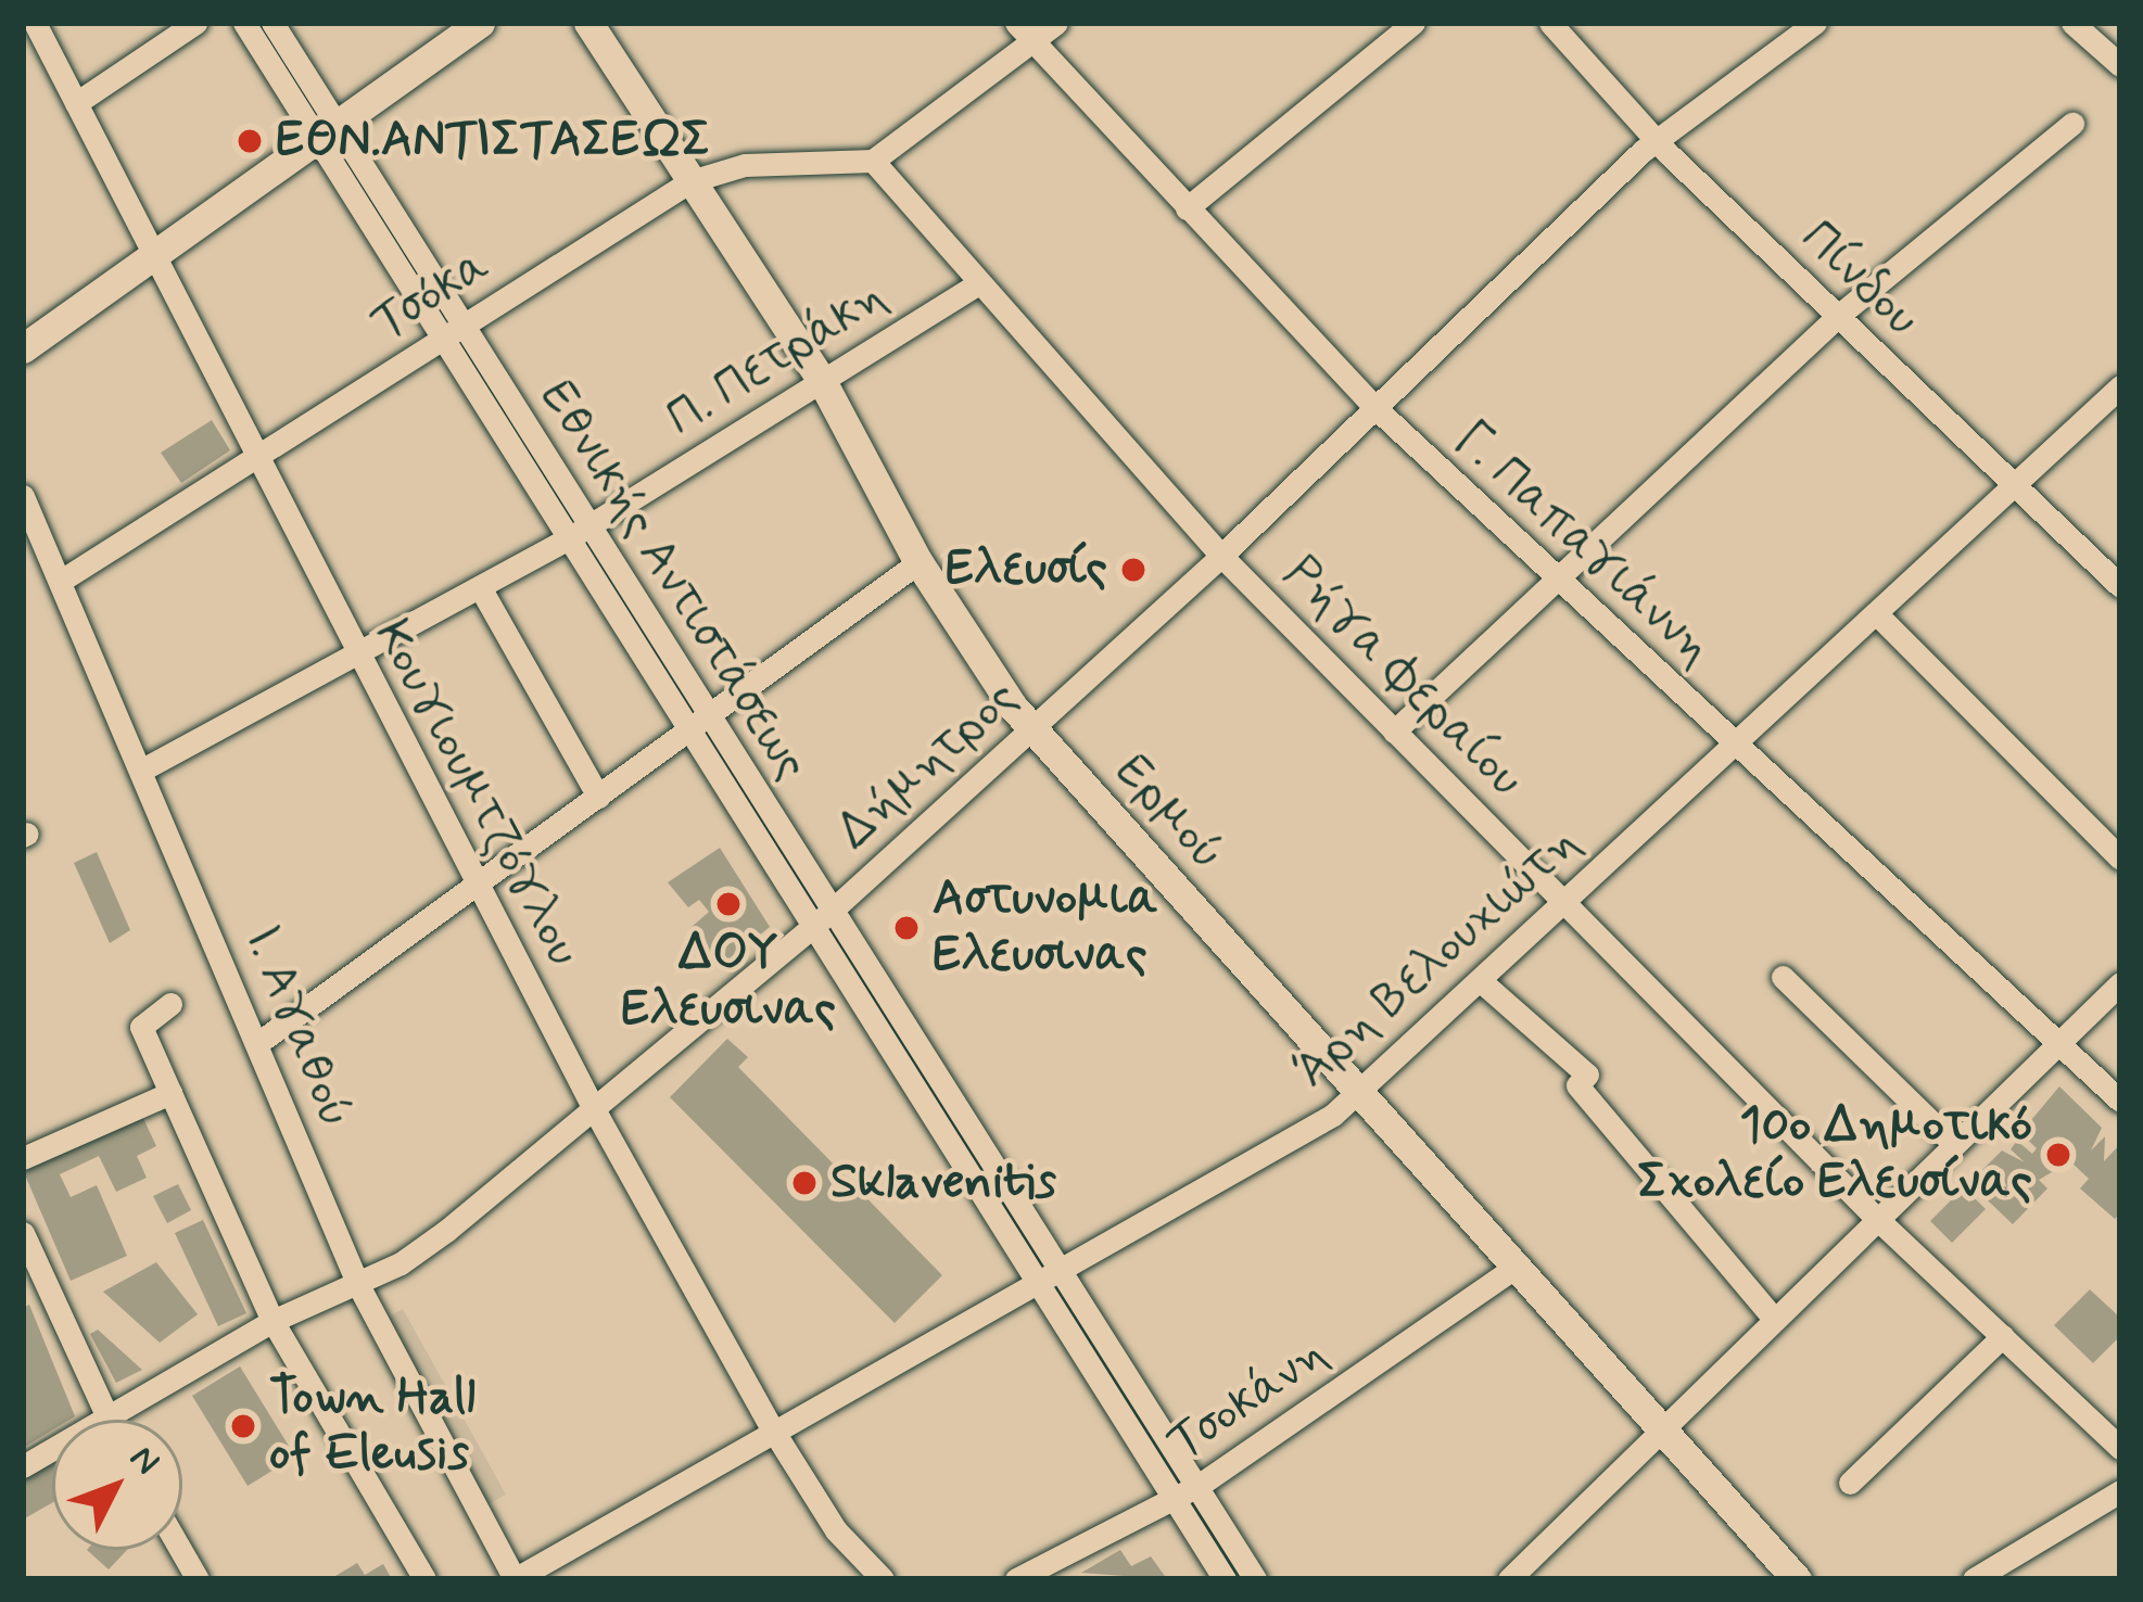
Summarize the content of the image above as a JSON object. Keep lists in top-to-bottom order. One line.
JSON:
{"streets":{"main road":["Ερμού"],"street":["Πίνδου","Τσόκα","Π. Πετράκη","Γ. Παπαγιάννη","Εθνικής Αντιστάσεως","Ρήγα Φεραίου","Δήμητρος","Κουγιουμτζόγλου","Άρη Βελουχιώτη","Ι. Αγαθού","Τσοκάνη"]},"crossings":[["Πίνδου","Δήμητρος"],["Πίνδου","Άρη Βελουχιώτη"],["Τσόκα","Εθνικής Αντιστάσεως"],["Τσόκα","Ρήγα Φεραίου"],["Τσόκα","Κουγιουμτζόγλου"],["Τσόκα","Ερμού"],["Τσόκα","Ι. Αγαθού"],["Π. Πετράκη","Εθνικής Αντιστάσεως"],["Π. Πετράκη","Ρήγα Φεραίου"],["Π. Πετράκη","Κουγιουμτζόγλου"],["Π. Πετράκη","Ερμού"],["Π. Πετράκη","Ι. Αγαθού"],["Γ. Παπαγιάννη","Δήμητρος"],["Γ. Παπαγιάννη","Άρη Βελουχιώτη"],["Εθνικής Αντιστάσεως","Δήμητρος"],["Εθνικής Αντιστάσεως","Άρη Βελουχιώτη"],["Εθνικής Αντιστάσεως","Τσοκάνη"],["Ρήγα Φεραίου","Δήμητρος"],["Ρήγα Φεραίου","Άρη Βελουχιώτη"],["Δήμητρος","Κουγιουμτζόγλου"],["Δήμητρος","Ερμού"],["Δήμητρος","Ι. Αγαθού"],["Κουγιουμτζόγλου","Άρη Βελουχιώτη"],["Ερμού","Άρη Βελουχιώτη"],["Ερμού","Τσοκάνη"],["Άρη Βελουχιώτη","Ι. Αγαθού"]],"places":["ΕΘΝ.ΑΝΤΙΣΤΑΣΕΩΣ","Ελευσίς","ΔΟΥ Ελευσινας","Αστυνομια Ελευσινας","10ο Δημοτικό Σχολείο Ελευσίνας","Sklavenitis","Town Hall of Eleusis"],"north":"top right"}
